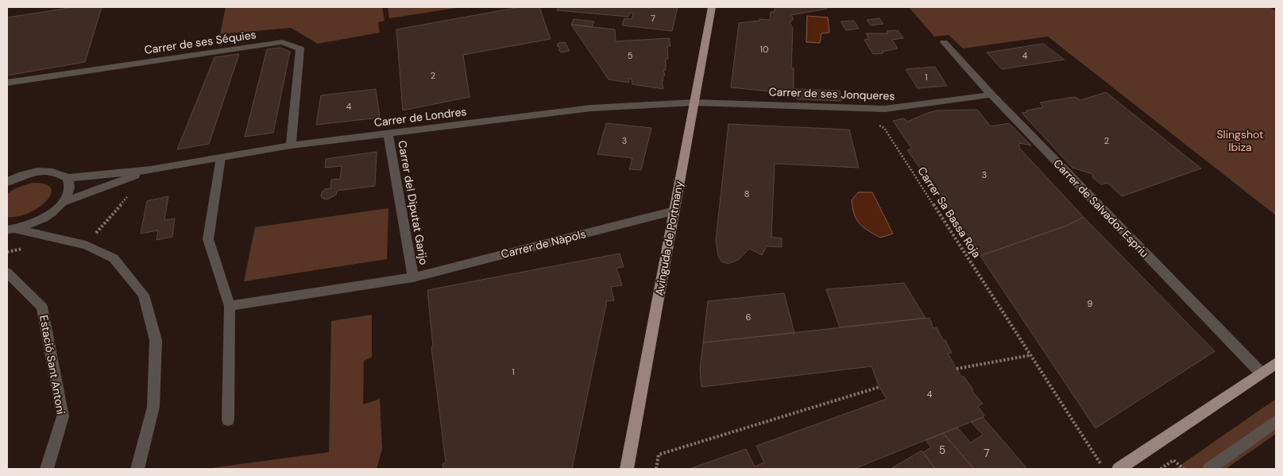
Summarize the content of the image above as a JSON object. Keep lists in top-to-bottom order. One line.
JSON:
{"streets":{"main road":["Avinguda de Portmany"],"street":["Carrer de ses Séquies","Carrer de ses Jonqueres","Carrer de Londres","Carrer del Diputat Garijo","Carrer de Salvador Espriu","Carrer de Nàpols","Estació Sant Antoni"],"path":["Carrer Sa Bassa Roja"]},"crossings":[["Carrer de ses Séquies","Carrer de Londres"],["Carrer de ses Jonqueres","Carrer de Londres"],["Carrer de ses Jonqueres","Carrer de Salvador Espriu"],["Carrer de ses Jonqueres","Avinguda de Portmany"],["Carrer de Londres","Carrer del Diputat Garijo"],["Carrer de Londres","Avinguda de Portmany"],["Carrer del Diputat Garijo","Carrer de Nàpols"],["Avinguda de Portmany","Carrer de Nàpols"]],"parks":["Slingshot Ibiza"],"house_numbers":["7","10","5","4","2","1","4","3","2","3","8","9","6","1","4","5","7"]}
